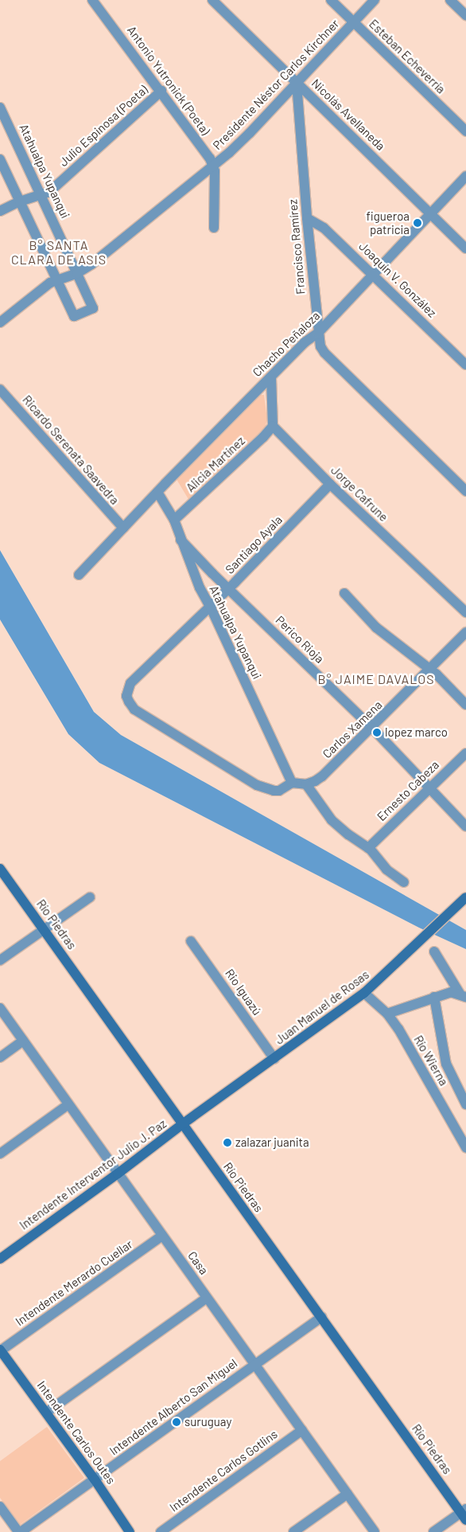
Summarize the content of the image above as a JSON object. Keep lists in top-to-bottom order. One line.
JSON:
{"streets":{"street":["Esteban Echeverría","Antonio Yutronick (Poeta)","Presidente Néstor Carlos Kirchner","Nicolás Avellaneda","Julio Espinosa (Poeta)","Atahualpa Yupanqui","Francisco Ramírez","Joaquín V. González","Chacho Peñaloza","Ricardo Serenata Saavedra","Alicia Martínez","Jorge Cafrune","Santiago Ayala","Perico Rioja","Carlos Xamena","Ernesto Cabeza","Río Piedras","Rio Iguazú","Juan Manuel de Rosas","Río Wierna","Intendente Interventor Julio J. Paz","Casa","Intendente Merardo Cuellar","Intendente Alberto San Miguel","Intendente Carlos Outes","Intendente Carlos Gotlins"]},"crossings":[["Esteban Echeverría","Presidente Néstor Carlos Kirchner"],["Antonio Yutronick (Poeta)","Presidente Néstor Carlos Kirchner"],["Antonio Yutronick (Poeta)","Julio Espinosa (Poeta)"],["Presidente Néstor Carlos Kirchner","Nicolás Avellaneda"],["Presidente Néstor Carlos Kirchner","Atahualpa Yupanqui"],["Presidente Néstor Carlos Kirchner","Francisco Ramírez"],["Nicolás Avellaneda","Francisco Ramírez"],["Nicolás Avellaneda","Chacho Peñaloza"],["Julio Espinosa (Poeta)","Atahualpa Yupanqui"],["Atahualpa Yupanqui","Chacho Peñaloza"],["Atahualpa Yupanqui","Alicia Martínez"],["Atahualpa Yupanqui","Santiago Ayala"],["Atahualpa Yupanqui","Perico Rioja"],["Francisco Ramírez","Joaquín V. González"],["Francisco Ramírez","Chacho Peñaloza"],["Joaquín V. González","Chacho Peñaloza"],["Chacho Peñaloza","Ricardo Serenata Saavedra"],["Alicia Martínez","Jorge Cafrune"],["Jorge Cafrune","Santiago Ayala"],["Santiago Ayala","Perico Rioja"],["Perico Rioja","Carlos Xamena"],["Perico Rioja","Ernesto Cabeza"],["Río Piedras","Juan Manuel de Rosas"],["Río Piedras","Intendente Interventor Julio J. Paz"],["Río Piedras","Intendente Alberto San Miguel"],["Rio Iguazú","Juan Manuel de Rosas"],["Juan Manuel de Rosas","Río Wierna"],["Juan Manuel de Rosas","Intendente Interventor Julio J. Paz"],["Intendente Interventor Julio J. Paz","Casa"],["Casa","Intendente Merardo Cuellar"],["Casa","Intendente Alberto San Miguel"],["Casa","Intendente Carlos Gotlins"],["Intendente Merardo Cuellar","Intendente Carlos Outes"],["Intendente Alberto San Miguel","Intendente Carlos Outes"]],"districts":["B° SANTA CLARA DE ASIS","B° JAIME DAVALOS"],"places":["figueroa patricia","lopez marco","zalazar juanita","suruguay"]}
